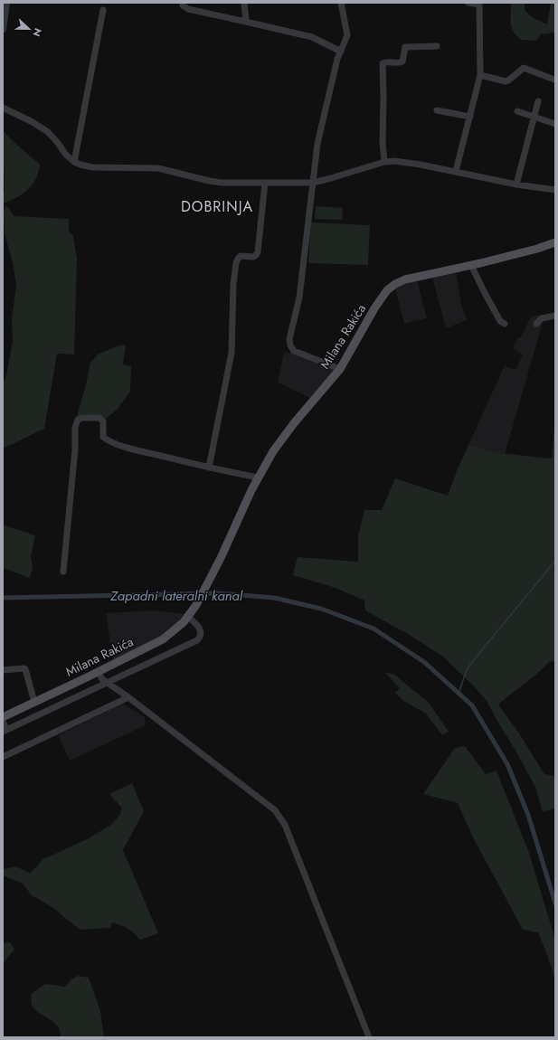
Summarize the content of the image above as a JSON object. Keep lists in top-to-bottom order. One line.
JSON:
{"streets":{"main road":["Milana Rakića"]},"districts":["DOBRINJA"],"water":["Zapadni lateralni kanal"],"north":"right"}
